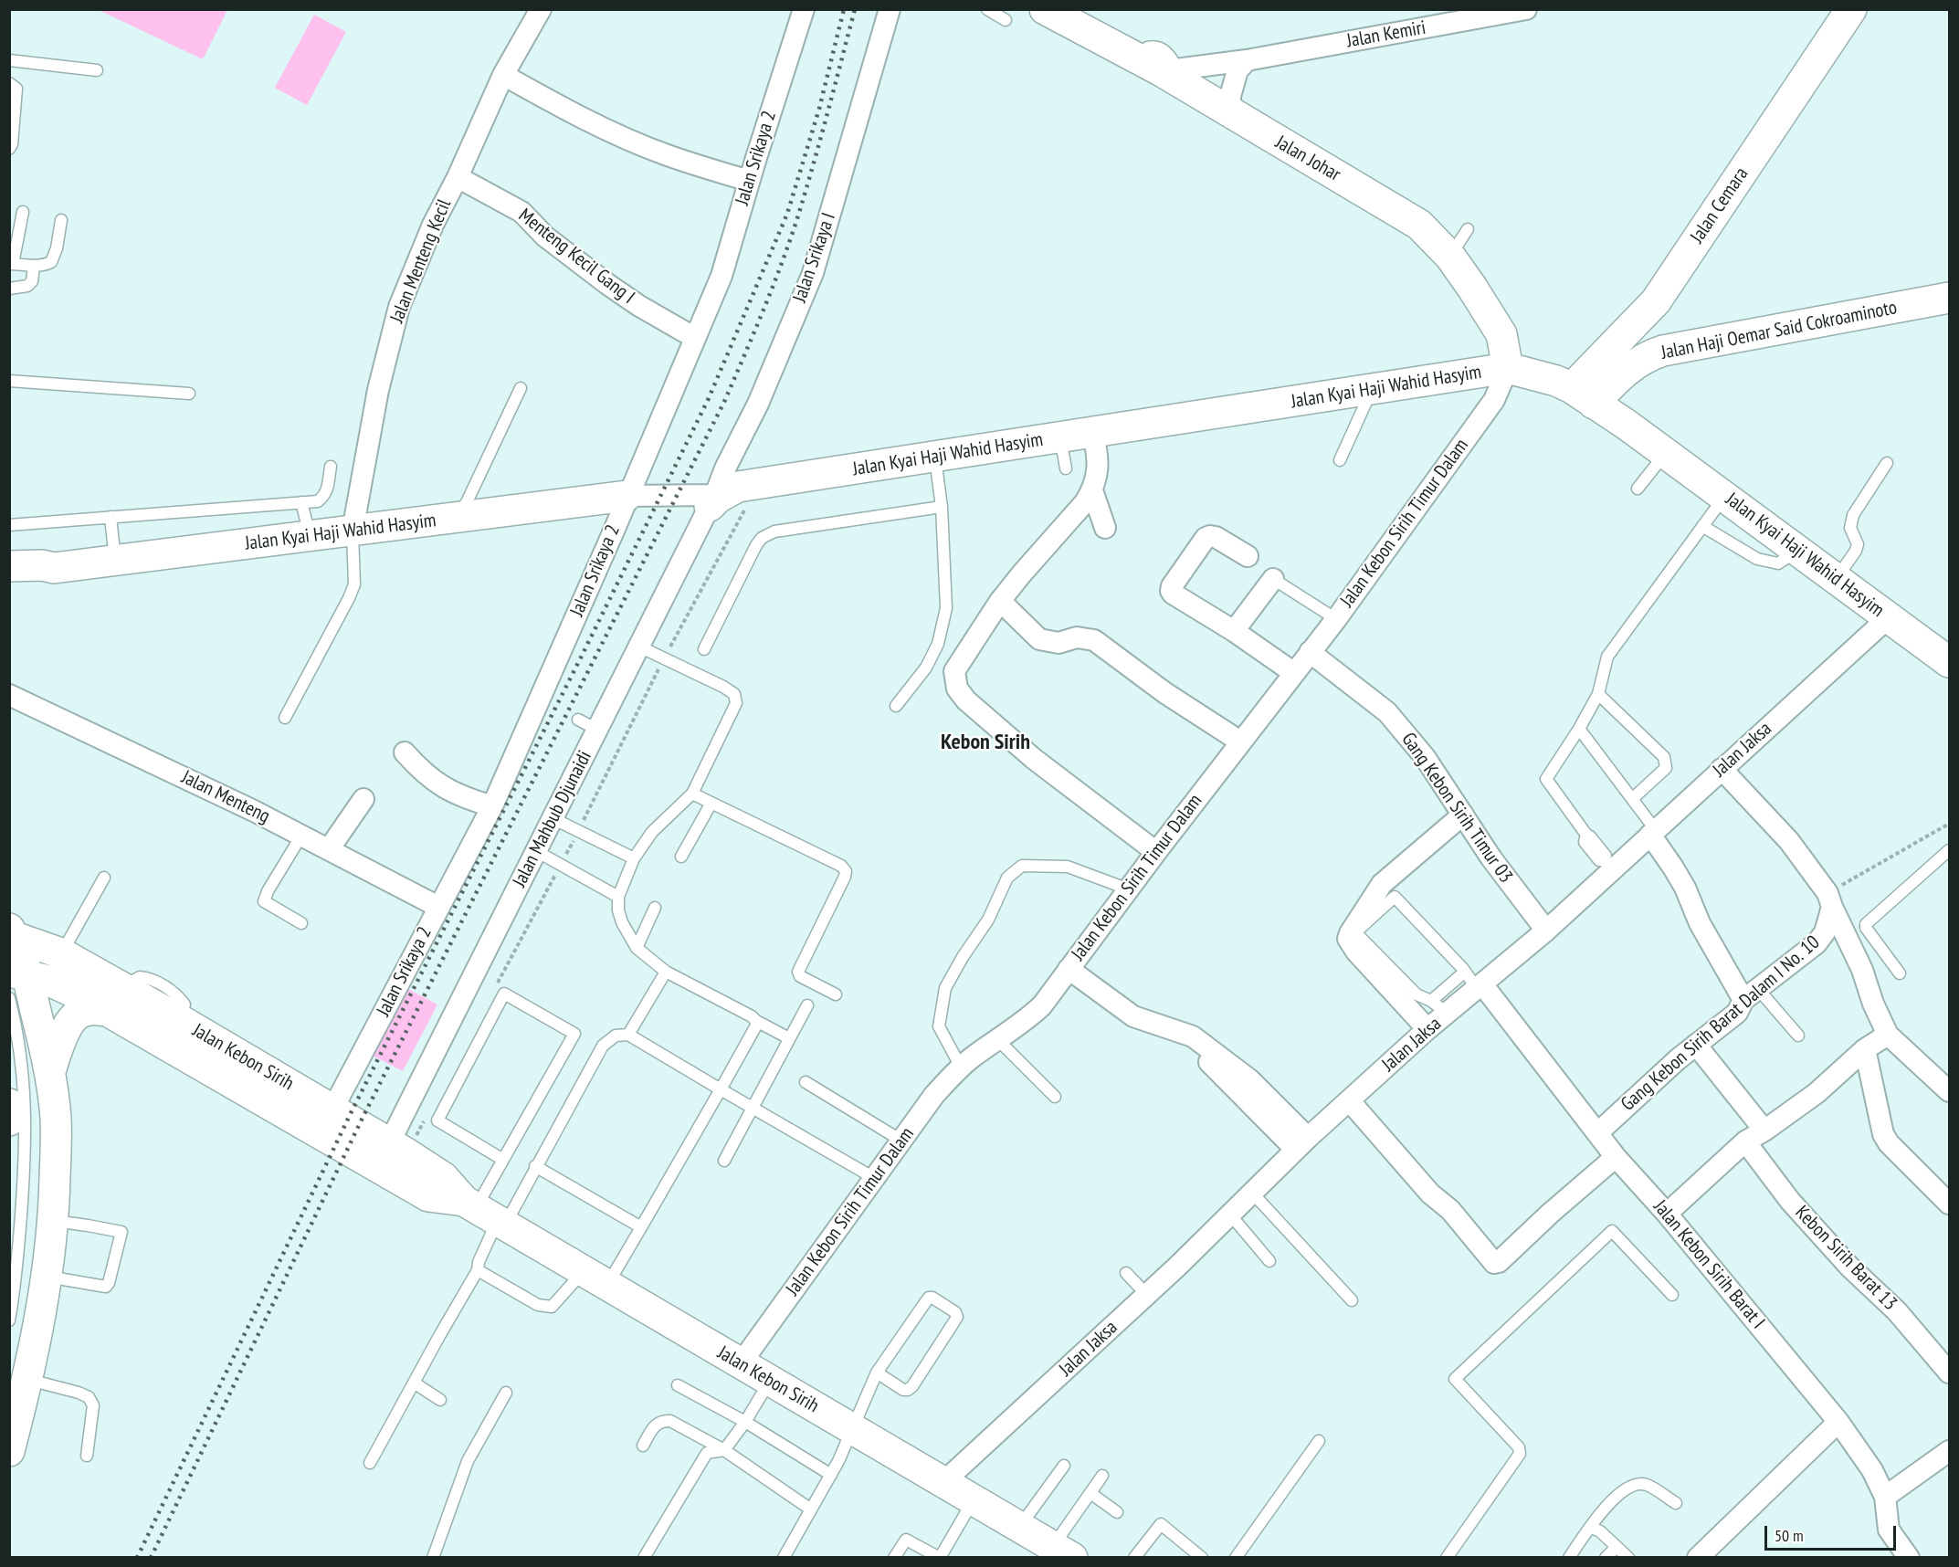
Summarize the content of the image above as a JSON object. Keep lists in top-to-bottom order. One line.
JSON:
{"streets":{"main road":["Jalan Johar","Jalan Cemara","Jalan Haji Oemar Said Cokroaminoto","Jalan Kyai Haji Wahid Hasyim","Jalan Kebon Sirih"],"street":["Jalan Kemiri","Jalan Srikaya 2","Menteng Kecil Gang I","Jalan Srikaya I","Jalan Menteng Kecil","Jalan Kebon Sirih Timur Dalam","Jalan Jaksa","Jalan Menteng","Gang Kebon Sirih Timur 03","Jalan Mahbub Djunaidi","Gang Kebon Sirih Barat Dalam I No. 10","Kebon Sirih Barat 13","Jalan Kebon Sirih Barat I"]},"crossings":[["Jalan Kemiri","Jalan Johar"],["Jalan Srikaya 2","Menteng Kecil Gang I"],["Jalan Srikaya 2","Jalan Kyai Haji Wahid Hasyim"],["Jalan Srikaya 2","Jalan Menteng"],["Jalan Srikaya 2","Jalan Kebon Sirih"],["Jalan Johar","Jalan Kyai Haji Wahid Hasyim"],["Jalan Johar","Jalan Kebon Sirih Timur Dalam"],["Jalan Cemara","Jalan Haji Oemar Said Cokroaminoto"],["Jalan Cemara","Jalan Kyai Haji Wahid Hasyim"],["Menteng Kecil Gang I","Jalan Menteng Kecil"],["Jalan Srikaya I","Jalan Kyai Haji Wahid Hasyim"],["Jalan Srikaya I","Jalan Mahbub Djunaidi"],["Jalan Menteng Kecil","Jalan Kyai Haji Wahid Hasyim"],["Jalan Haji Oemar Said Cokroaminoto","Jalan Kyai Haji Wahid Hasyim"],["Jalan Kyai Haji Wahid Hasyim","Jalan Kebon Sirih Timur Dalam"],["Jalan Kyai Haji Wahid Hasyim","Jalan Jaksa"],["Jalan Kyai Haji Wahid Hasyim","Jalan Mahbub Djunaidi"],["Jalan Kebon Sirih Timur Dalam","Gang Kebon Sirih Timur 03"],["Jalan Kebon Sirih Timur Dalam","Jalan Kebon Sirih"],["Jalan Jaksa","Gang Kebon Sirih Timur 03"],["Jalan Jaksa","Jalan Kebon Sirih"],["Jalan Jaksa","Jalan Kebon Sirih Barat I"],["Jalan Mahbub Djunaidi","Jalan Kebon Sirih"],["Gang Kebon Sirih Barat Dalam I No. 10","Jalan Kebon Sirih Barat I"]],"districts":["Kebon Sirih"],"scale_bar":"50 m"}
